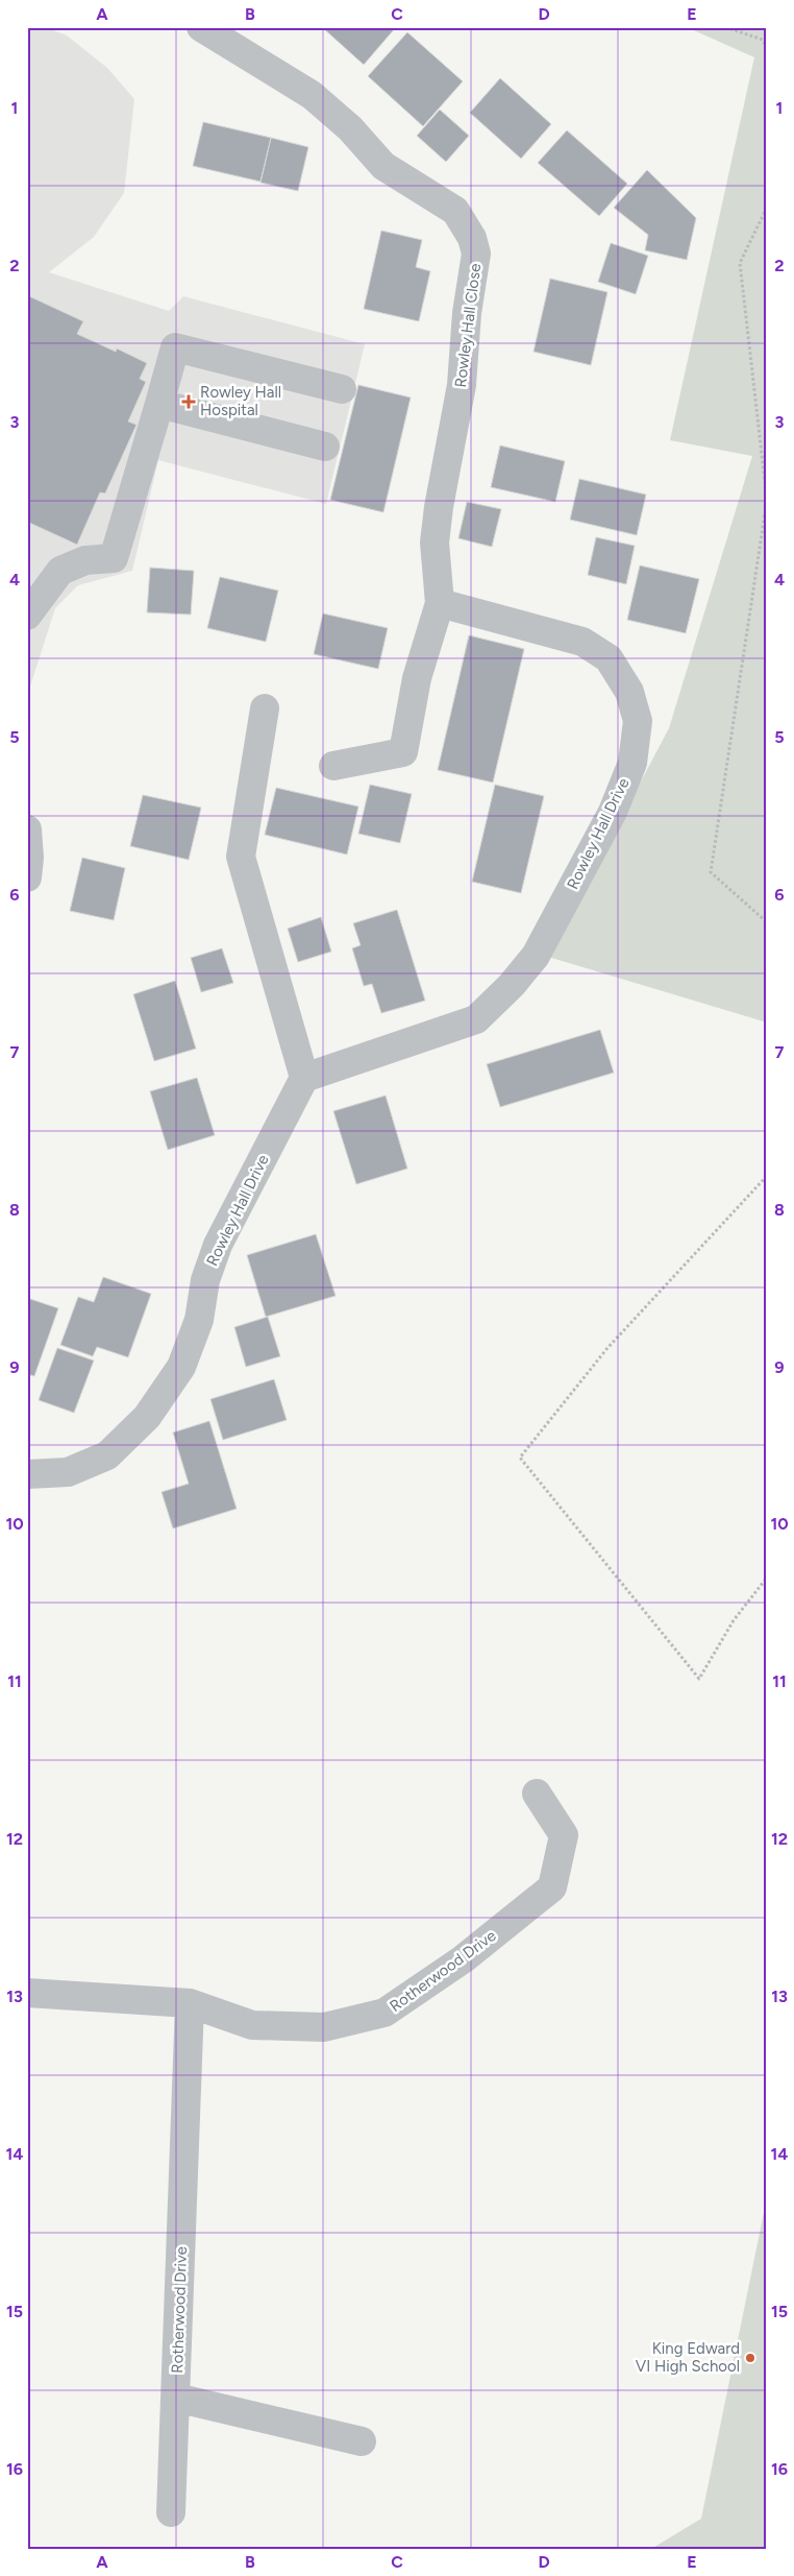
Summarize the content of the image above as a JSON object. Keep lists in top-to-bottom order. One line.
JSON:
{"streets":{"street":["Rowley Hall Close","Rowley Hall Drive","Rotherwood Drive"]},"crossings":[["Rowley Hall Close","Rowley Hall Drive"]],"places":{"health":["Rowley Hall Hospital"],"other":["King Edward VI High School"]},"grid":{"columns":["A","B","C","D","E"],"rows":["1","2","3","4","5","6","7","8","9","10","11","12","13","14","15","16"]}}
